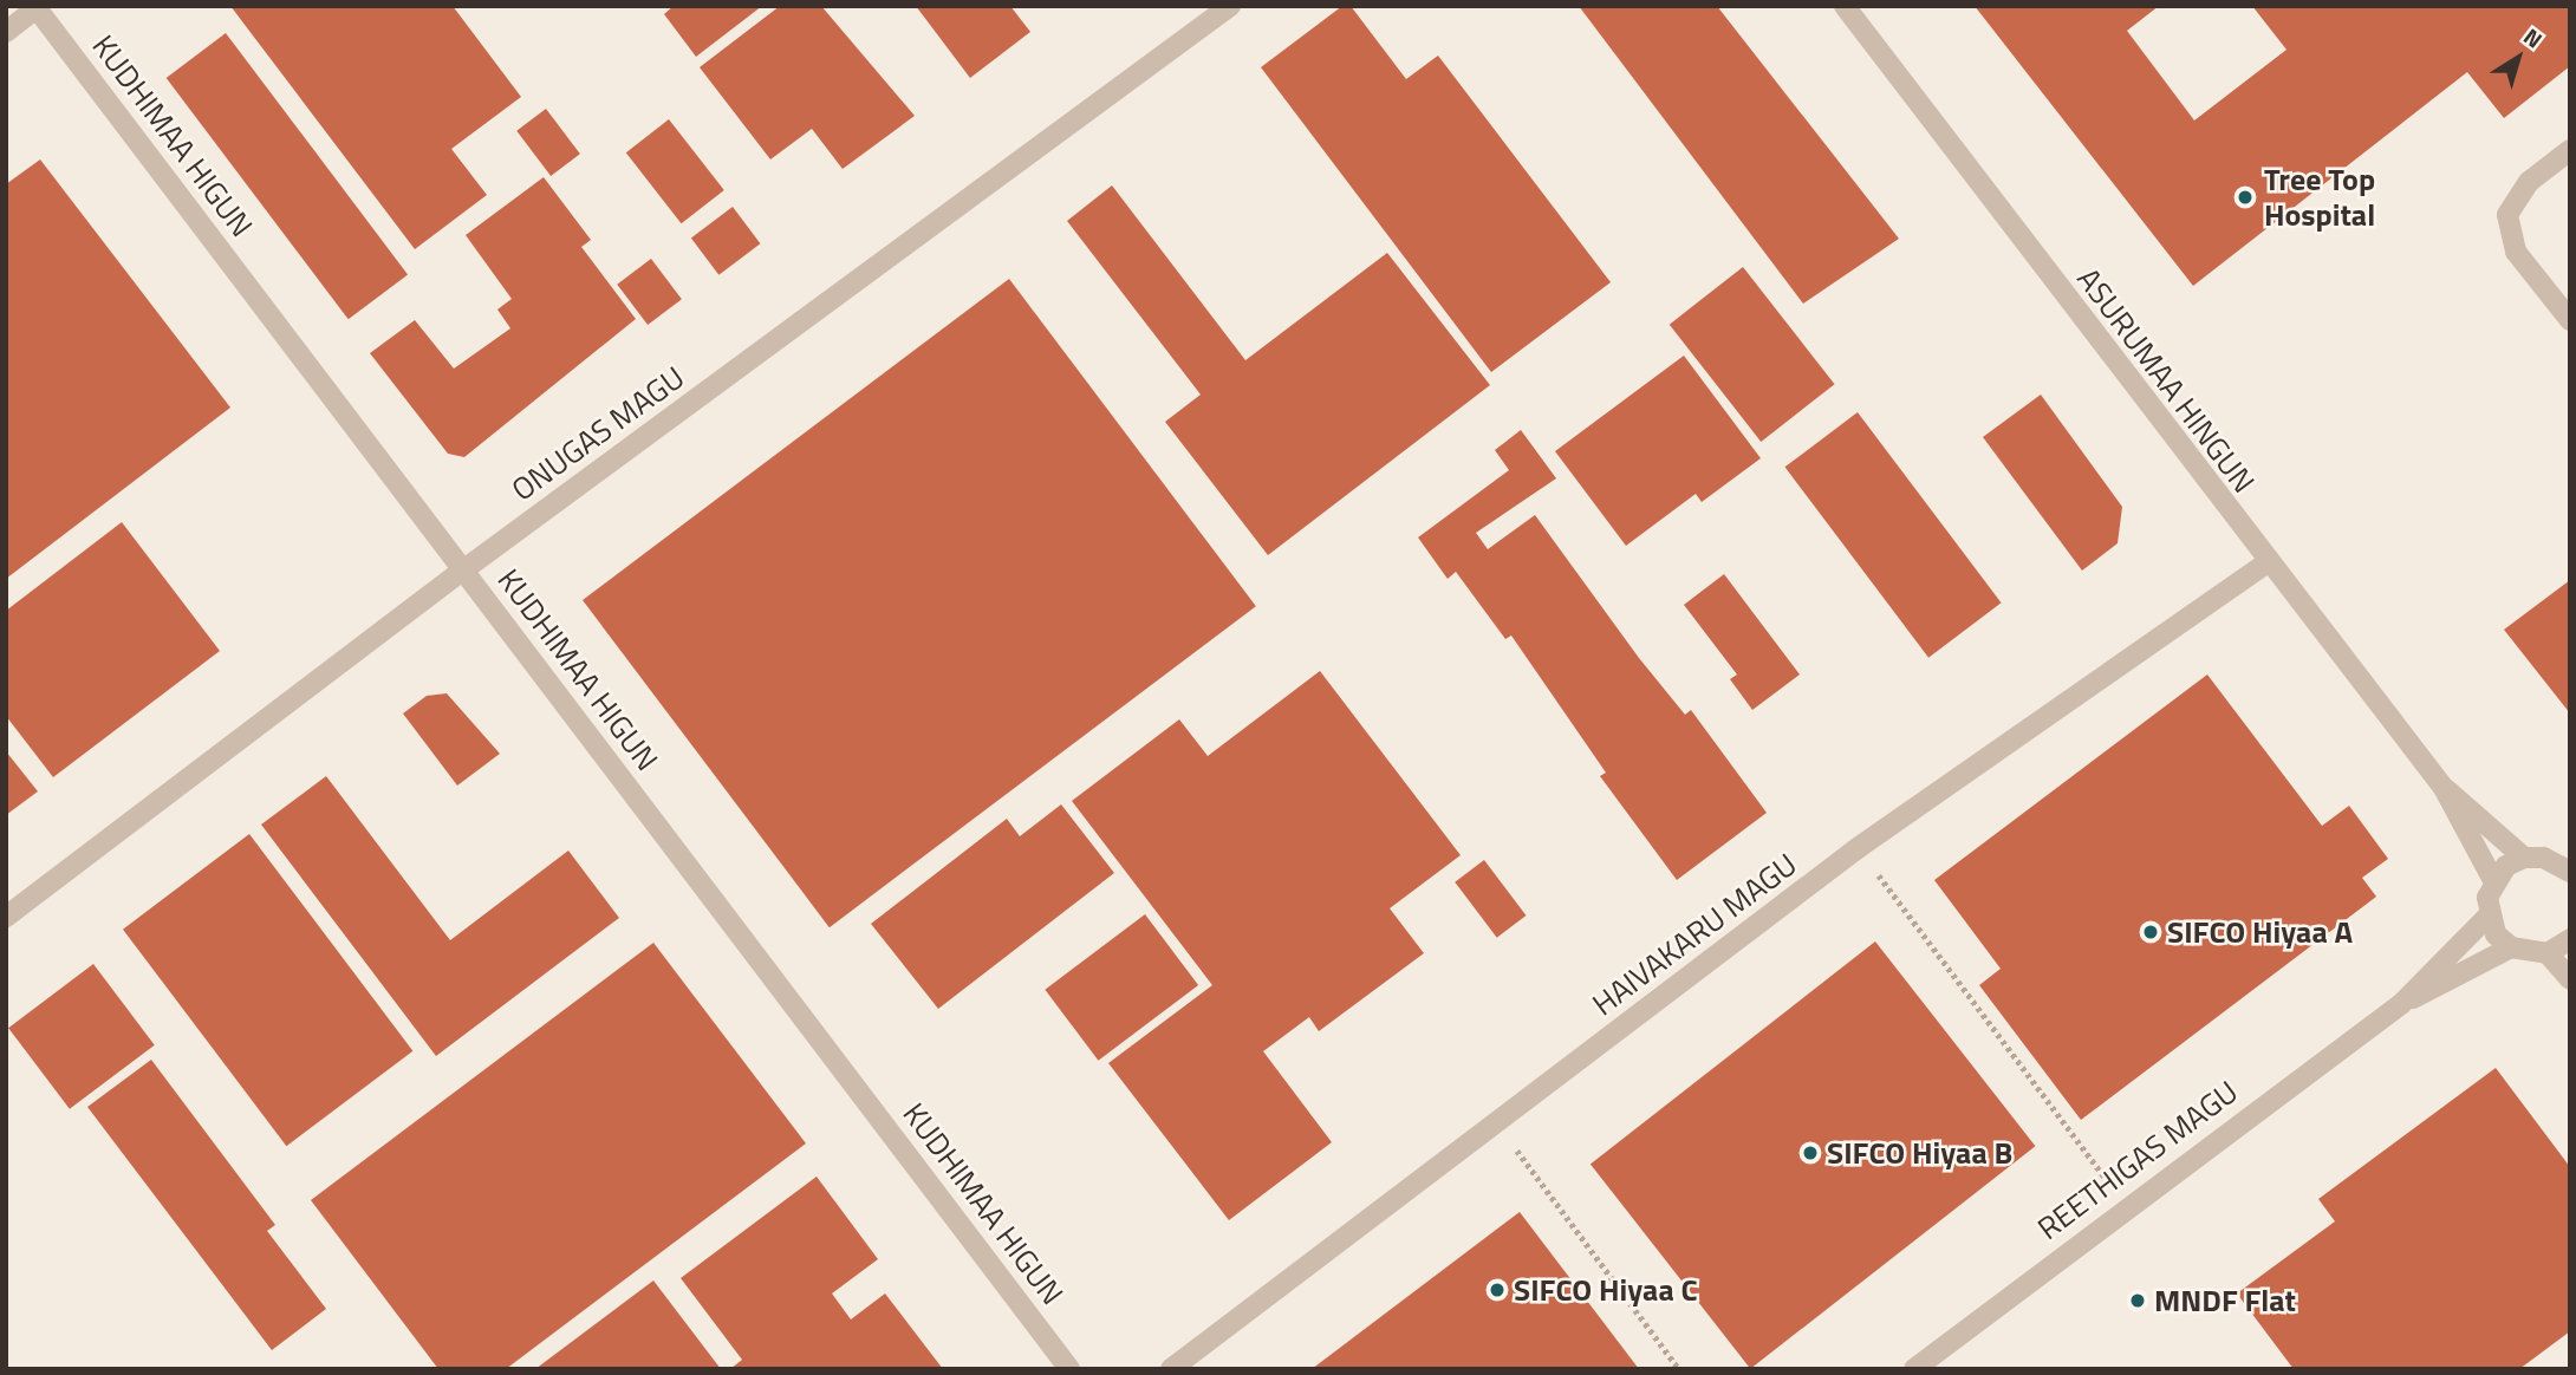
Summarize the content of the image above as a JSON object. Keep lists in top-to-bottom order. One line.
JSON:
{"streets":{"street":["KUDHIMAA HIGUN","ASURUMAA HINGUN","ONUGAS MAGU","HAIVAKARU MAGU","REETHIGAS MAGU"]},"crossings":[["KUDHIMAA HIGUN","ONUGAS MAGU"],["ASURUMAA HINGUN","HAIVAKARU MAGU"]],"places":["Tree Top Hospital","SIFCO Hiyaa A","SIFCO Hiyaa B","SIFCO Hiyaa C","MNDF Flat"],"north":"top right"}
